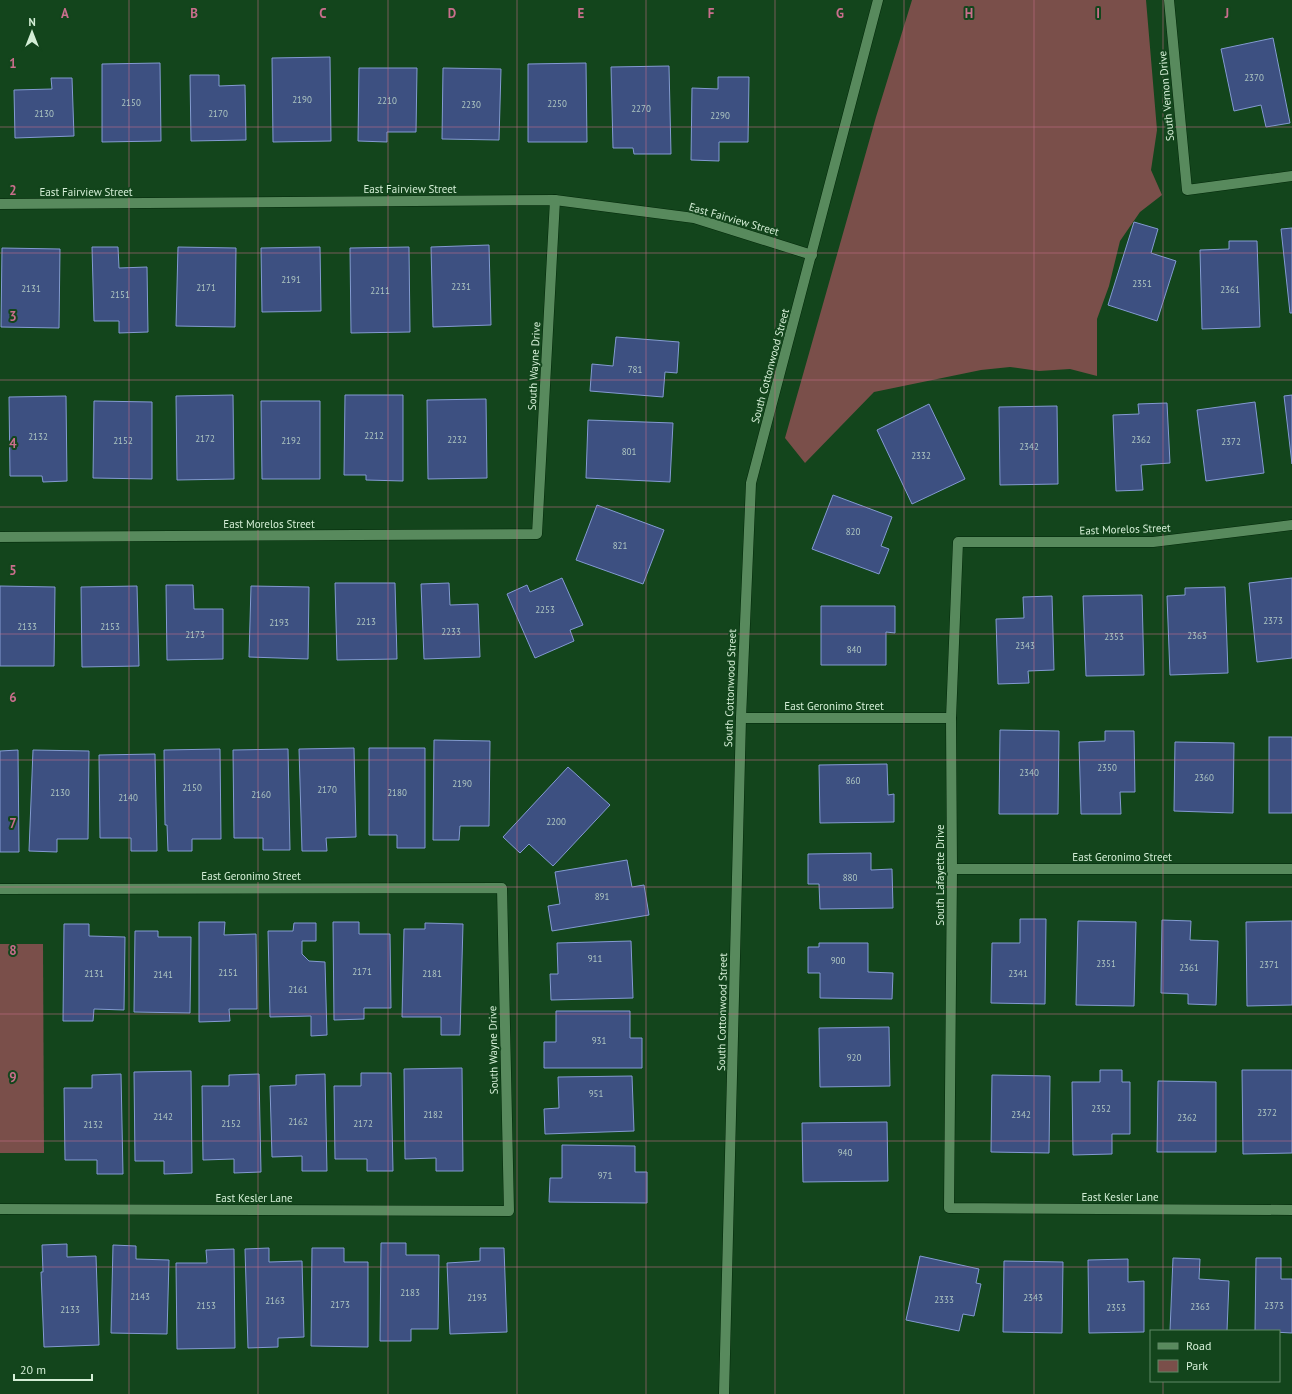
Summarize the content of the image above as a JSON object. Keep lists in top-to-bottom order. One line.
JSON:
{"streets":{"street":["South Vernon Drive","East Fairview Street","South Wayne Drive","South Cottonwood Street","East Morelos Street","East Geronimo Street","South Lafayette Drive","East Kesler Lane"]},"crossings":[["East Fairview Street","South Wayne Drive"],["East Fairview Street","South Cottonwood Street"],["South Wayne Drive","East Morelos Street"],["South Wayne Drive","East Geronimo Street"],["South Wayne Drive","East Kesler Lane"],["South Cottonwood Street","East Geronimo Street"],["East Morelos Street","South Lafayette Drive"],["East Geronimo Street","South Lafayette Drive"],["South Lafayette Drive","East Kesler Lane"]],"house_numbers":["2370","2190","2210","2150","2250","2230","2270","2130","2170","2290","2191","2351","2231","2171","2131","2361","2211","2151","781","2212","2132","2172","2232","2362","2152","2192","2372","2342","801","2332","820","821","2253","2373","2213","2193","2133","2153","2233","2173","2363","2353","2343","840","2350","2340","2360","860","2190","2150","2170","2130","2180","2160","2140","2200","880","891","911","900","2351","2371","2361","2171","2151","2131","2181","2341","2141","2161","931","920","951","2352","2372","2182","2342","2142","2362","2162","2152","2172","2132","940","971","2183","2143","2193","2343","2333","2163","2173","2153","2373","2363","2353","2133"],"legend":["Road","Park"],"scale_bar":"20 m","north":"top","grid":{"columns":["A","B","C","D","E","F","G","H","I","J"],"rows":["1","2","3","4","5","6","7","8","9"]}}
